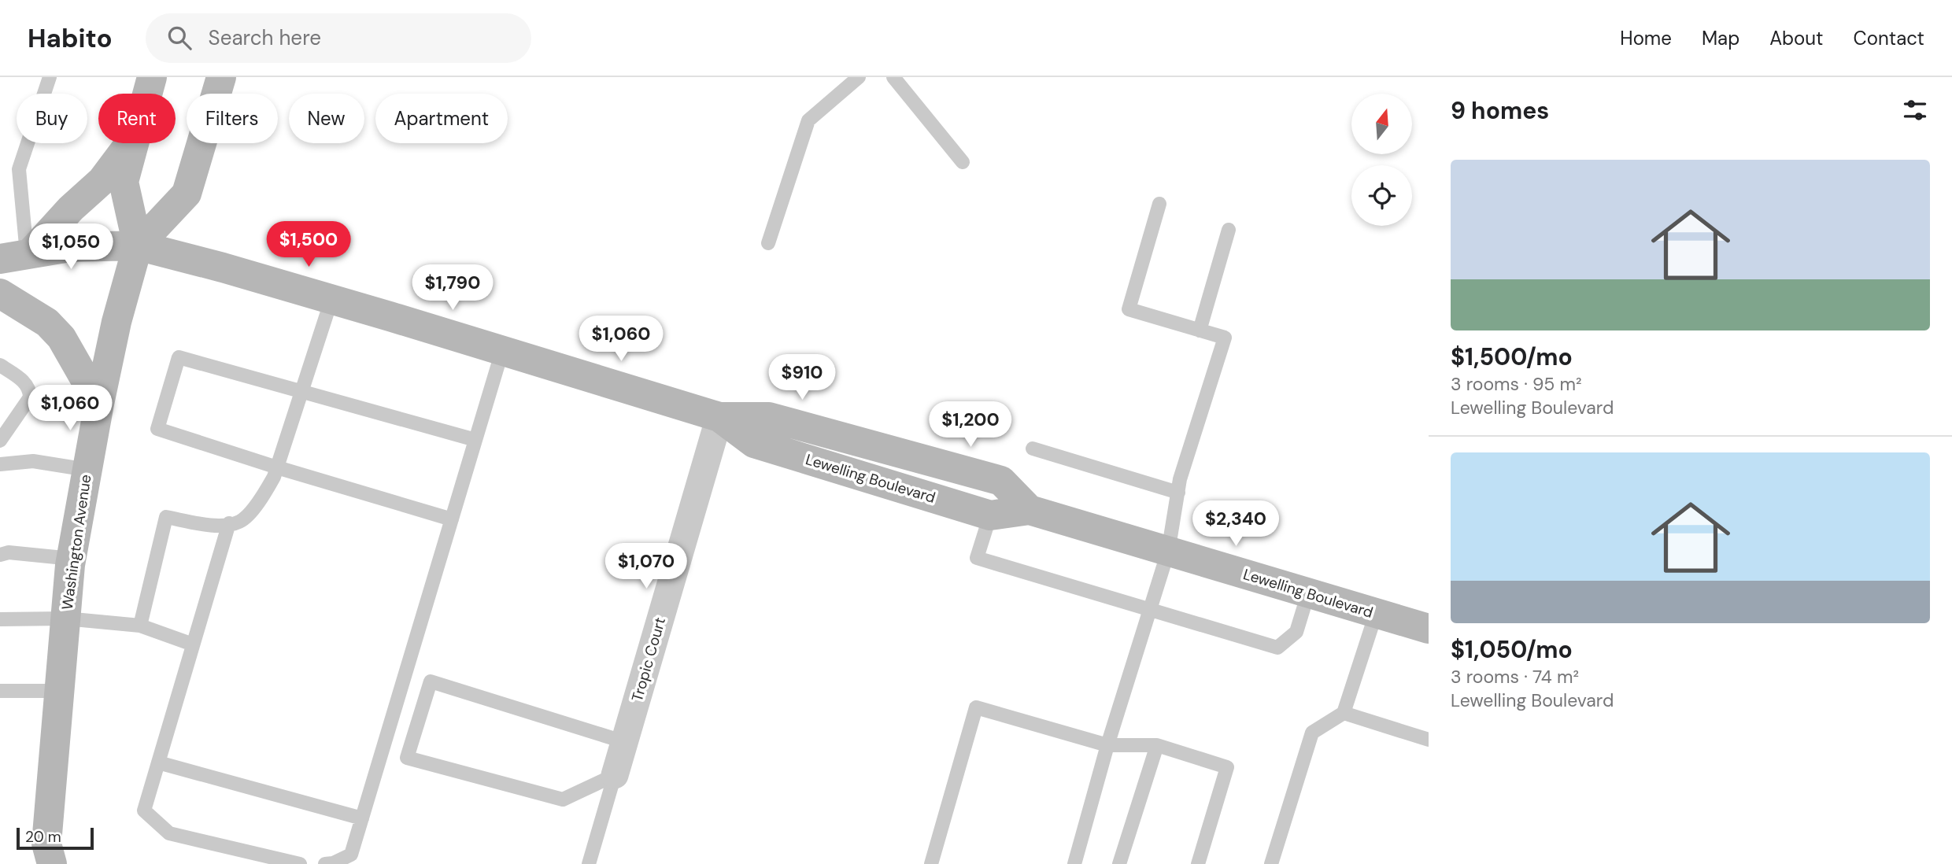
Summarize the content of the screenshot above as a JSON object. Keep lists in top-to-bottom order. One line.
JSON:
{"streets":{"main road":["Lewelling Boulevard","Washington Avenue"],"street":["Tropic Court"]},"crossings":[["Lewelling Boulevard","Washington Avenue"],["Lewelling Boulevard","Tropic Court"]],"scale_bar":"20 m","north":"top","page":{"header":"Habito","search":"Search here","nav":["Home","Map","About","Contact"],"heading":"9 homes","chip":["Buy","Rent","Filters","New","Apartment"],"list":[{"name":"$1,500/mo","note":"3 rooms · 95 m² · Lewelling Boulevard"},{"name":"$1,050/mo","note":"3 rooms · 74 m² · Lewelling Boulevard"}],"price":["$1,500","$1,050","$1,790","$1,060","$910","$1,060","$1,200","$2,340","$1,070"],"scale":"20 m"}}
